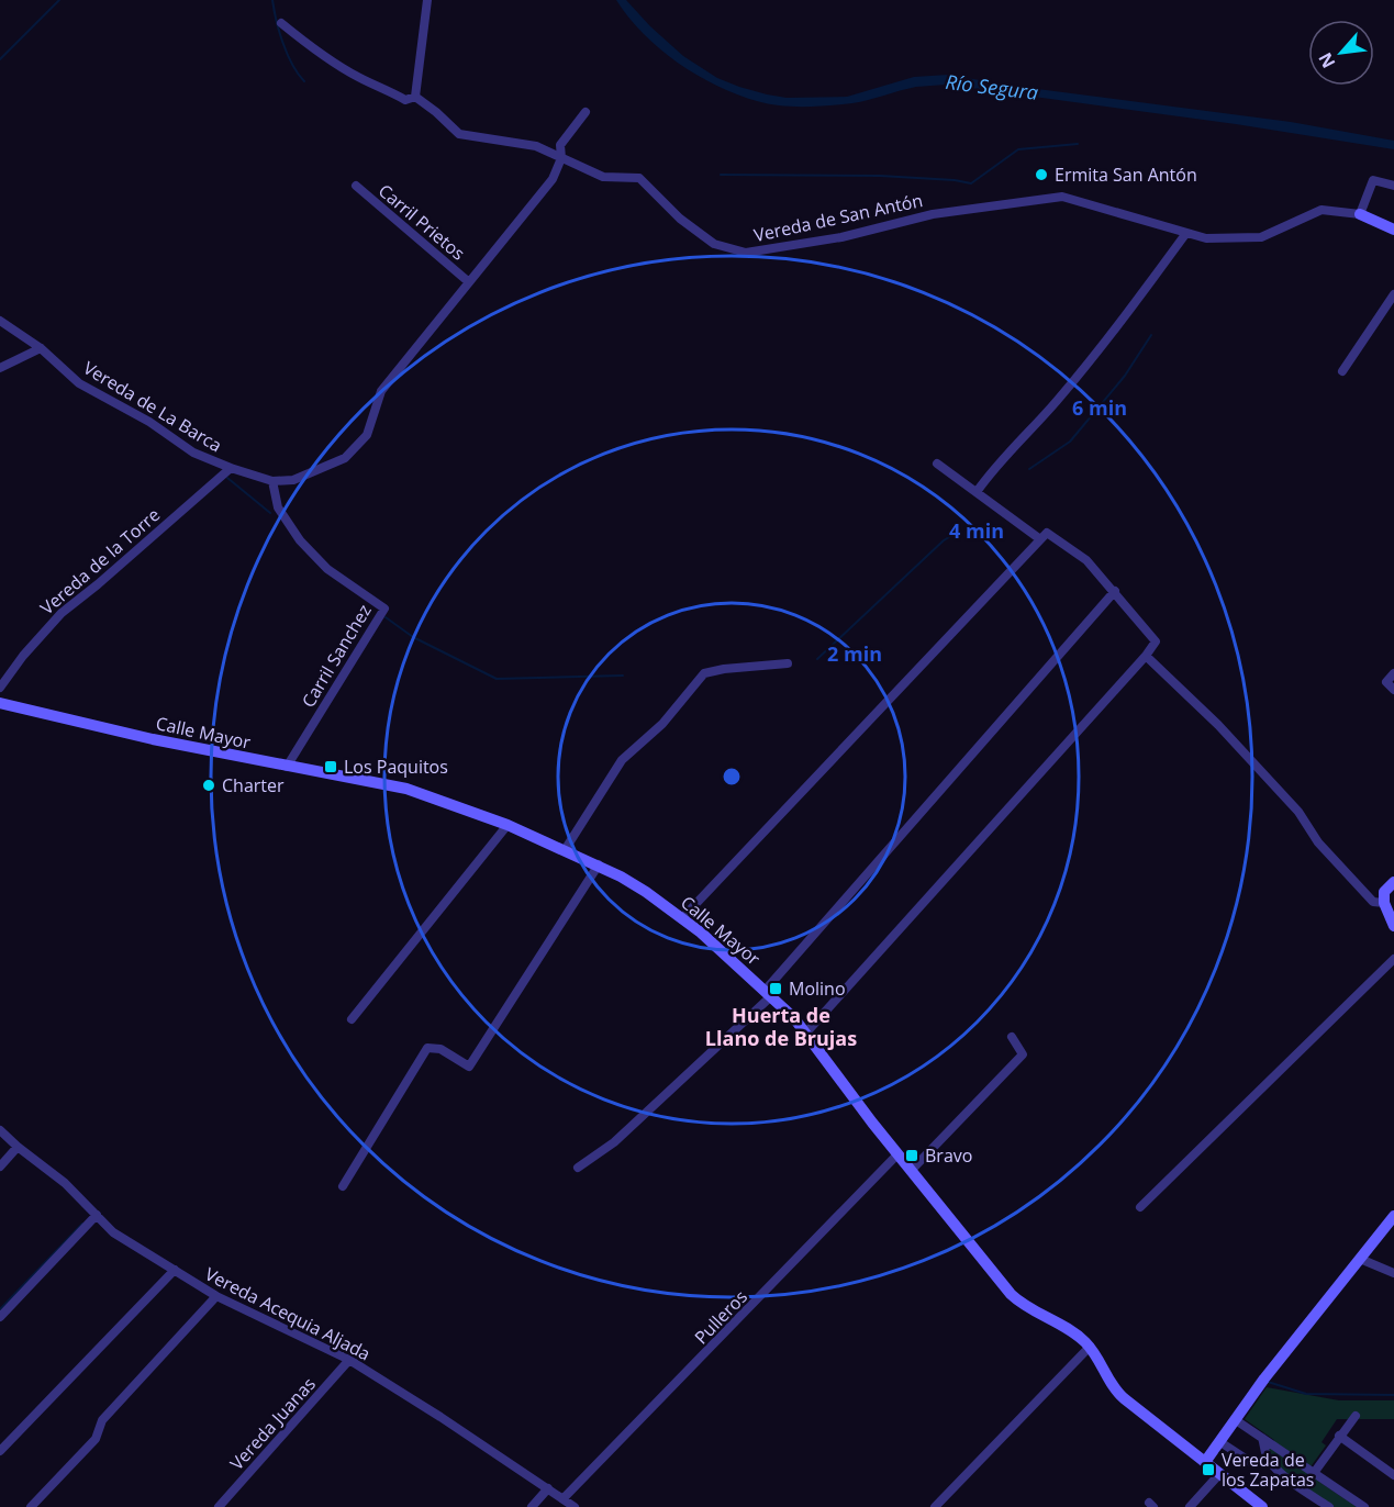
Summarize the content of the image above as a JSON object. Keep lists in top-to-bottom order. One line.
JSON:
{"streets":{"main road":["Vereda de San Antón","Calle Mayor"],"street":["Carril Prietos","Vereda de La Barca","Vereda de la Torre","Carril Sanchez","Vereda Acequia Aljada","Pulleros","Vereda Juanas"]},"crossings":[["Vereda de La Barca","Vereda de la Torre"],["Carril Sanchez","Calle Mayor"],["Calle Mayor","Pulleros"],["Vereda Acequia Aljada","Pulleros"],["Vereda Acequia Aljada","Vereda Juanas"]],"districts":["Huerta de Llano de Brujas"],"water":["Río Segura"],"places":{"other":["Ermita San Antón","Charter"],"transit":["Los Paquitos","Molino","Bravo","Vereda de los Zapatas"]},"north":"bottom left","rings":["6 min","4 min","2 min"]}
